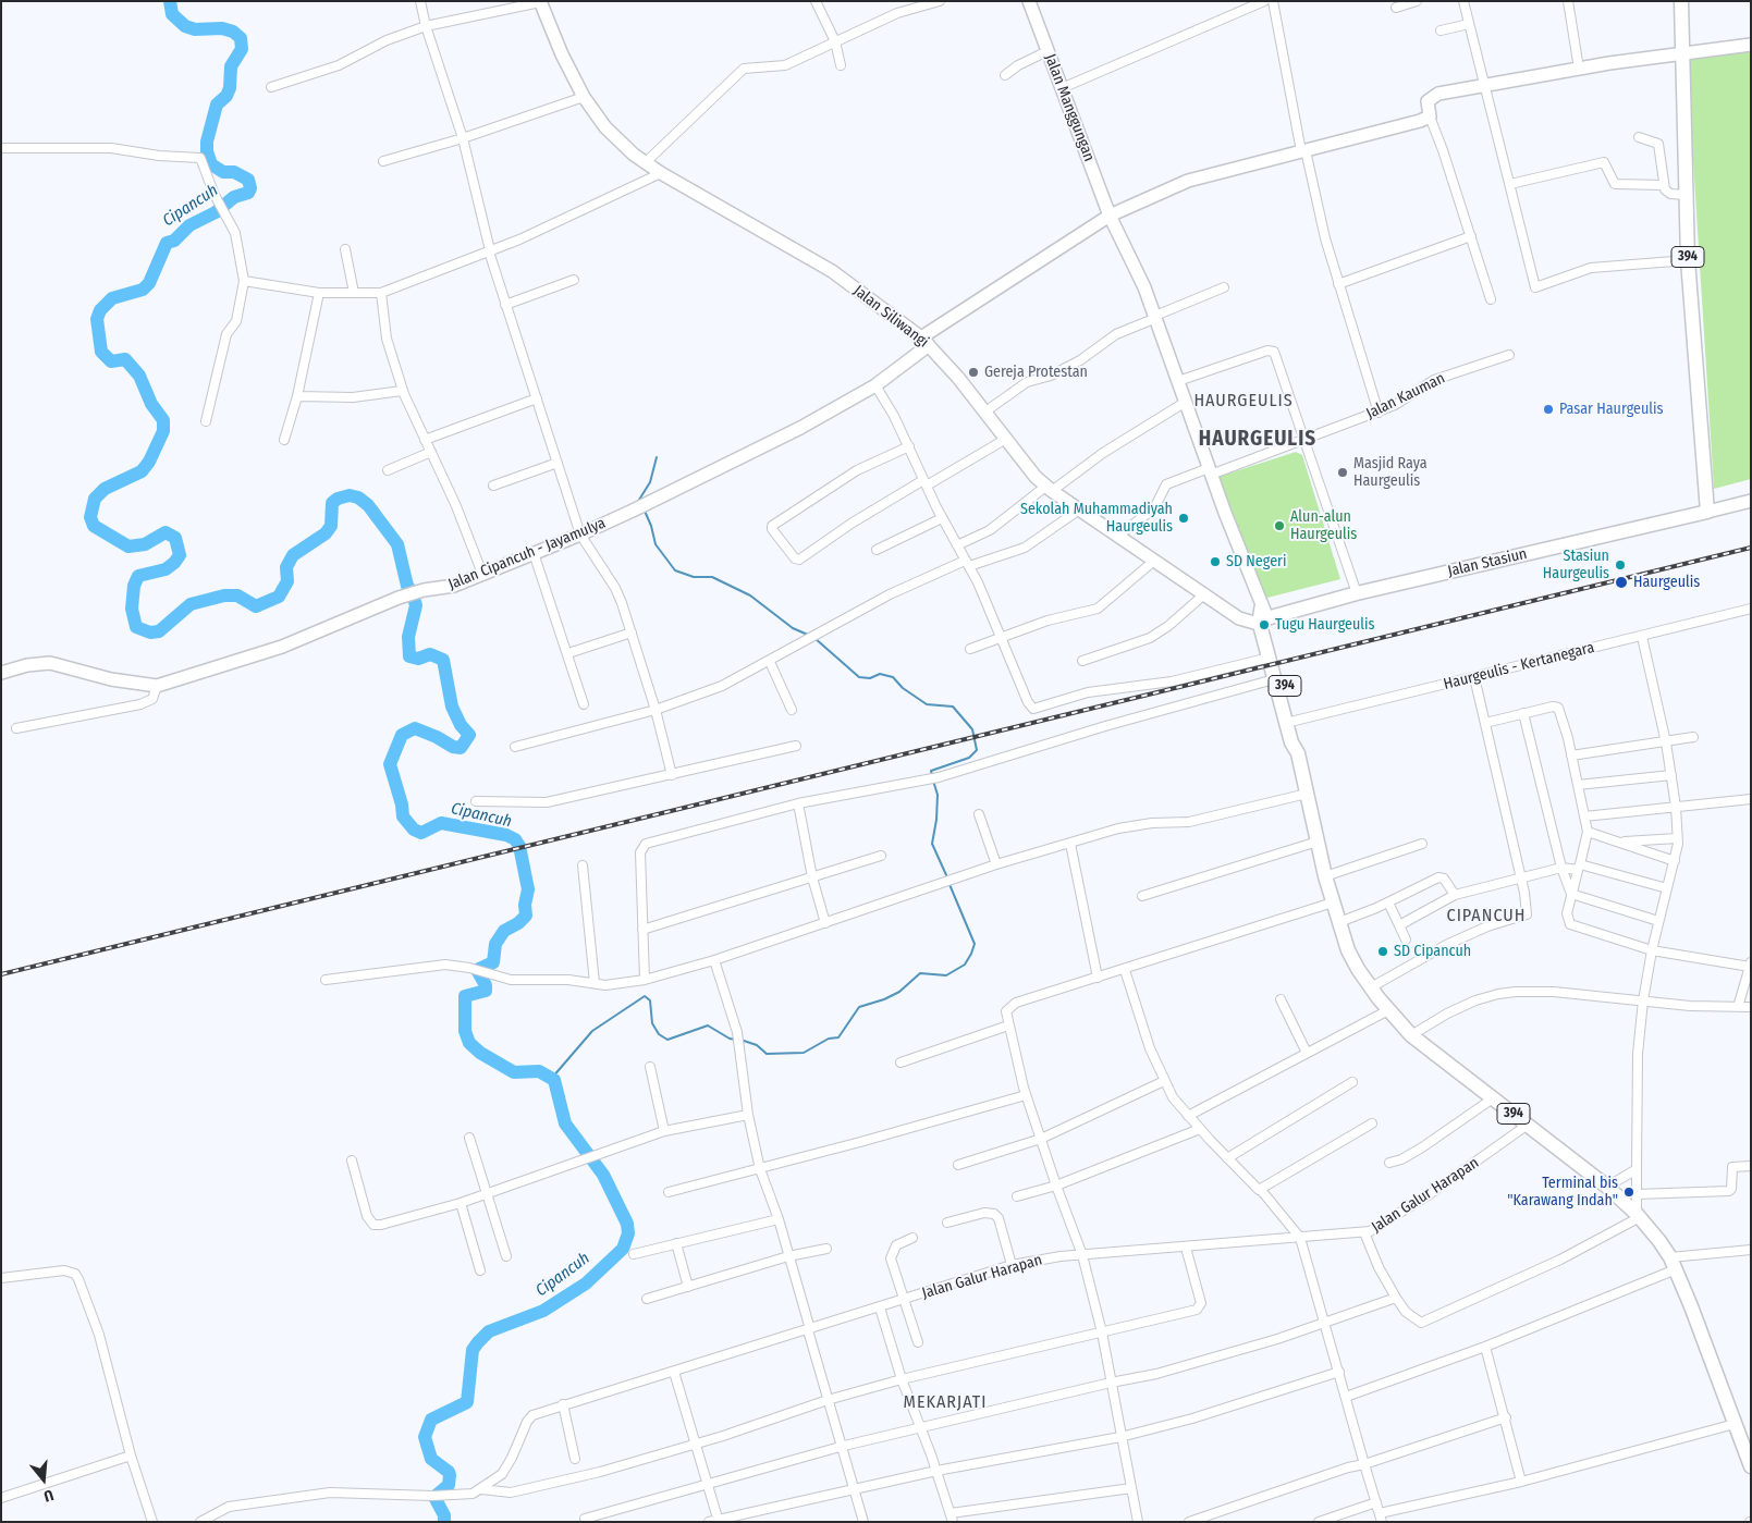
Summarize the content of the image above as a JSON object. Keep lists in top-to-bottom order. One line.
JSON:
{"streets":{"main road":["394","Jalan Stasiun"],"street":["Jalan Manggungan","Jalan Siliwangi","Jalan Kauman","Jalan Cipancuh - Jayamulya","Haurgeulis - Kertanegara","Jalan Galur Harapan"]},"crossings":[["Jalan Manggungan","394"],["Jalan Manggungan","Jalan Siliwangi"],["Jalan Manggungan","Jalan Kauman"],["Jalan Manggungan","Jalan Cipancuh - Jayamulya"],["Jalan Manggungan","Jalan Stasiun"],["394","Jalan Siliwangi"],["394","Jalan Stasiun"],["394","Haurgeulis - Kertanegara"],["394","Jalan Galur Harapan"],["Jalan Siliwangi","Jalan Kauman"],["Jalan Siliwangi","Jalan Cipancuh - Jayamulya"],["Jalan Siliwangi","Jalan Stasiun"]],"districts":["HAURGEULIS","HAURGEULIS","CIPANCUH","MEKARJATI"],"water":["Cipancuh"],"places":["Gereja Protestan","Pasar Haurgeulis","Masjid Raya Haurgeulis","Sekolah Muhammadiyah Haurgeulis","Alun-alun Haurgeulis","SD Negeri","Stasiun Haurgeulis","Haurgeulis","Tugu Haurgeulis","SD Cipancuh","Terminal bis \"Karawang Indah\""],"north":"bottom"}
